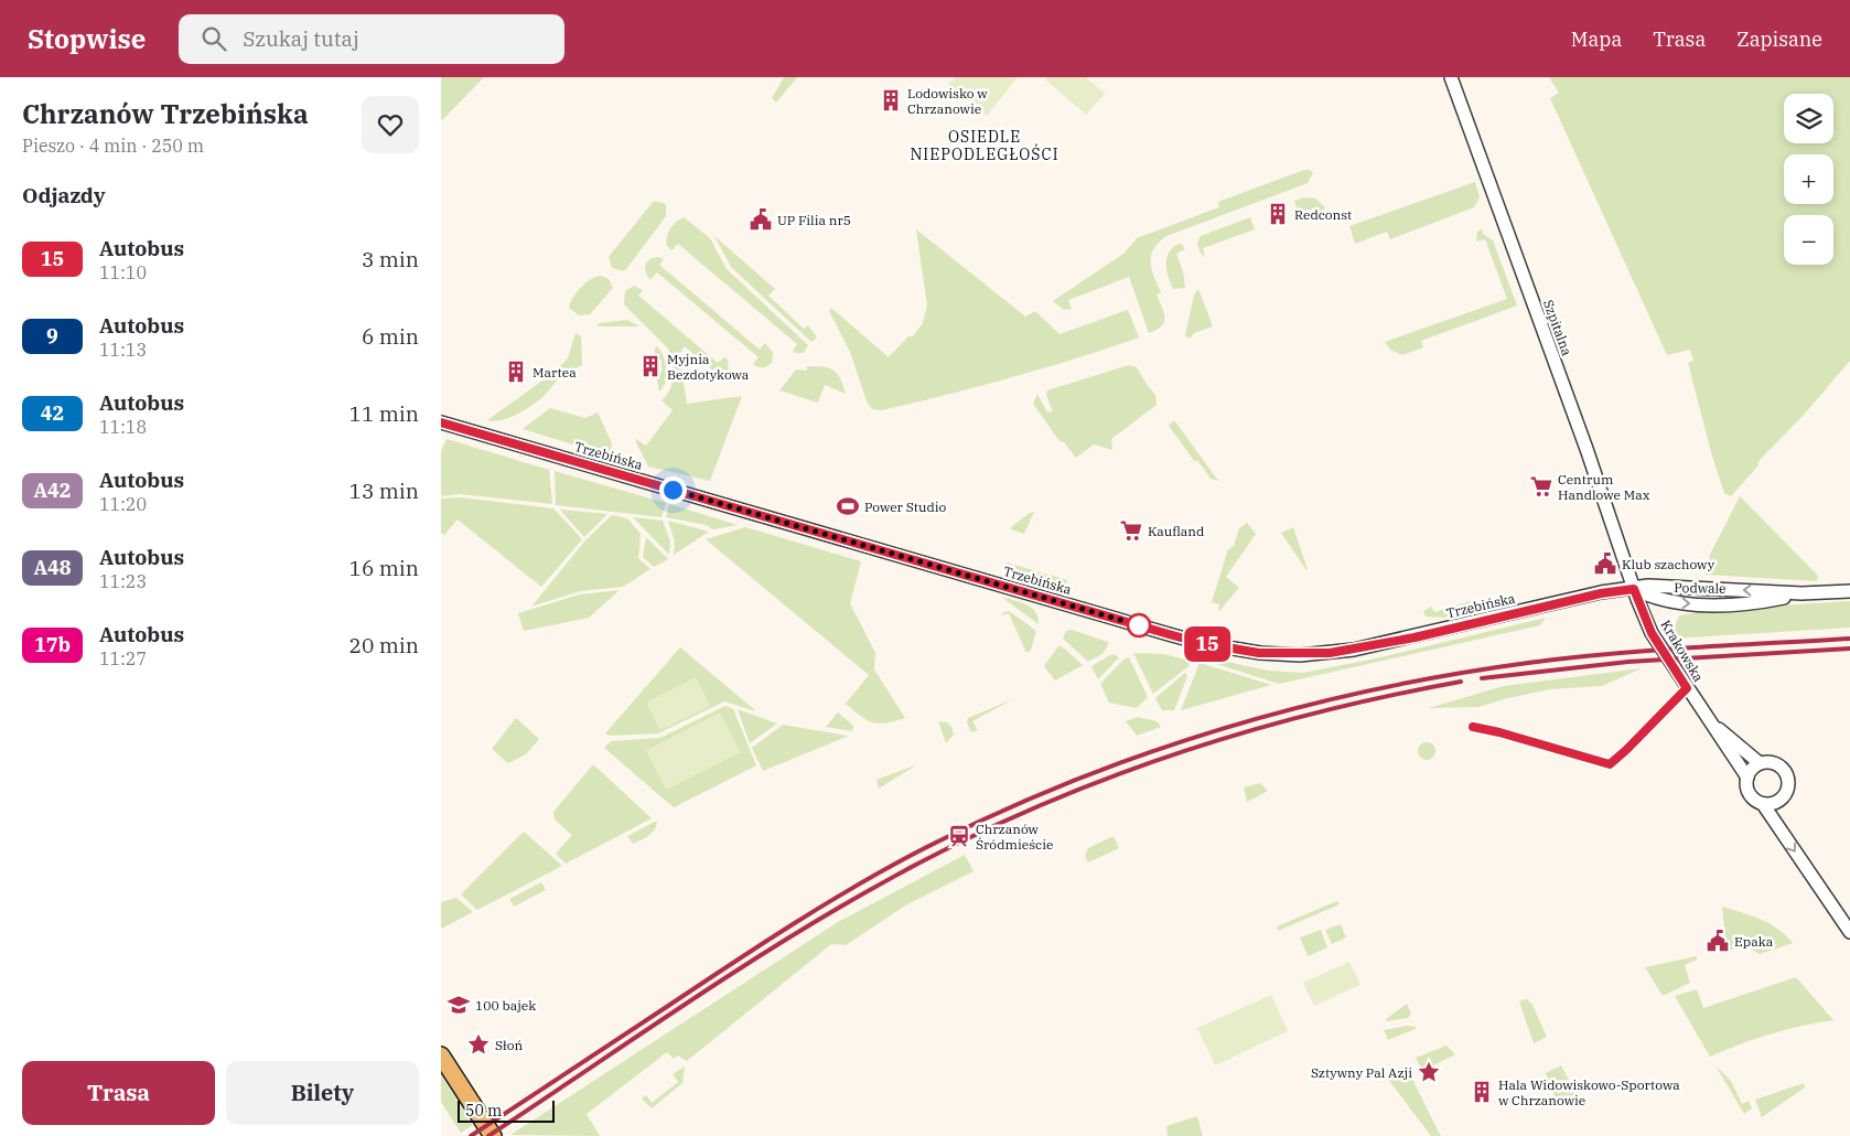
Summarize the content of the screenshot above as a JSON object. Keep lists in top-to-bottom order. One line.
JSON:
{"streets":{"street":["Szpitalna","Trzebińska","Podwale","Krakowska"]},"crossings":[["Szpitalna","Trzebińska"],["Szpitalna","Podwale"],["Szpitalna","Krakowska"],["Trzebińska","Podwale"],["Trzebińska","Krakowska"],["Podwale","Krakowska"]],"districts":["OSIEDLE NIEPODLEGŁOŚCI"],"places":{"building":["Lodowisko w Chrzanowie","Redconst","Myjnia Bezdotykowa","Martea","Hala Widowiskowo-Sportowa w Chrzanowie"],"public building":["UP Filia nr5","Klub szachowy","Epaka"],"supermarket":["Centrum Handlowe Max","Kaufland"],"sports":["Power Studio"],"station":["Chrzanów Śródmieście"],"school or university":["100 bajek"],"place":["Słoń","Sztywny Pal Azji"]},"lines":["bus line 15"],"scale_bar":"50 m","page":{"header":"Stopwise","search":"Szukaj tutaj","nav":["Mapa","Trasa","Zapisane"],"heading":[["Chrzanów Trzebińska","Pieszo · 4 min · 250 m"],"Odjazdy"],"on_map":"15","map_buttons":["+","−"],"list":[{"mark":"15","name":"Autobus","note":"11:10","value":"3 min"},{"mark":"9","name":"Autobus","note":"11:13","value":"6 min"},{"mark":"42","name":"Autobus","note":"11:18","value":"11 min"},{"mark":"A42","name":"Autobus","note":"11:20","value":"13 min"},{"mark":"A48","name":"Autobus","note":"11:23","value":"16 min"},{"mark":"17b","name":"Autobus","note":"11:27","value":"20 min"}],"buttons":["Trasa","Bilety"],"scale":"50 m"}}
